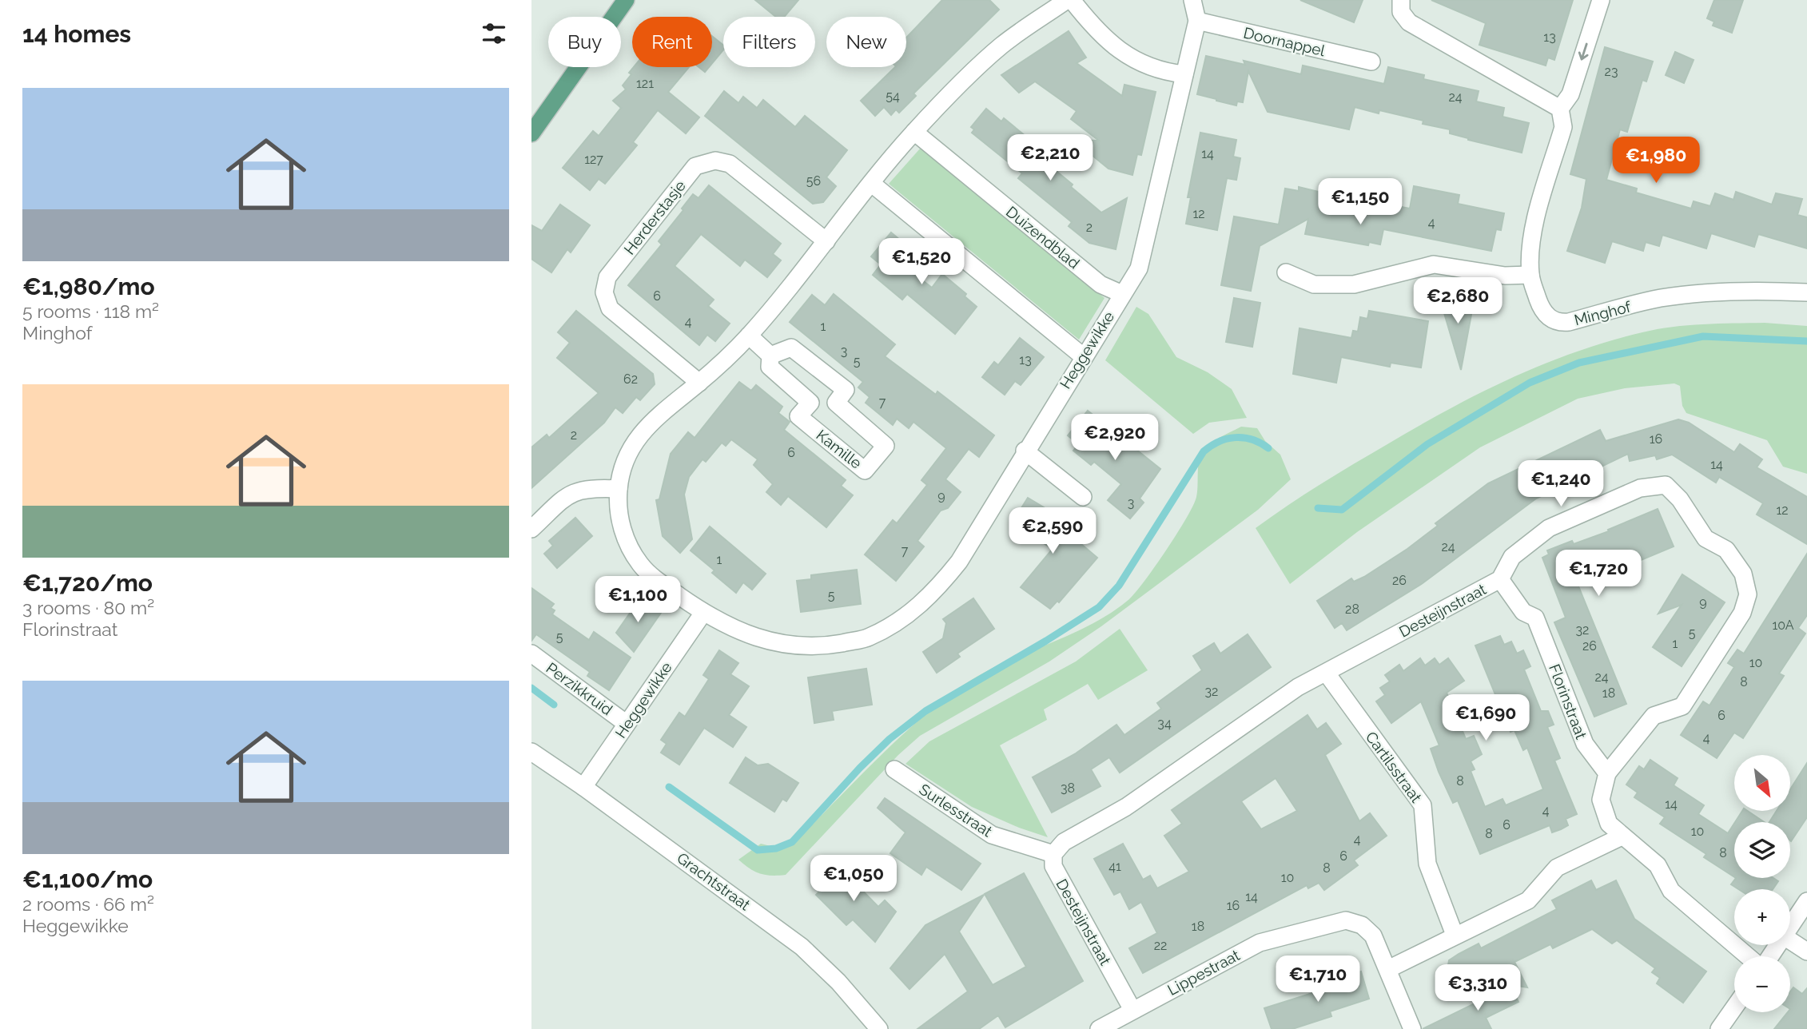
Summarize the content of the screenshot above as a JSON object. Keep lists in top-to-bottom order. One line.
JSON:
{"streets":{"street":["Doornappel","Herderstasje","Duizendblad","Minghof","Heggewikke","Kamille","Desteijnstraat","Perzikkruid","Florinstraat","Cartilsstraat","Surlesstraat","Grachtstraat","Lippestraat"]},"crossings":[["Doornappel","Heggewikke"],["Herderstasje","Heggewikke"],["Duizendblad","Heggewikke"],["Heggewikke","Kamille"],["Heggewikke","Perzikkruid"],["Heggewikke","Grachtstraat"],["Desteijnstraat","Florinstraat"],["Desteijnstraat","Cartilsstraat"],["Desteijnstraat","Surlesstraat"],["Desteijnstraat","Lippestraat"]],"house_numbers":["13","23","121","54","24","14","127","56","12","4","2","6","4","1","3","13","5","62","7","2","16","6","14","9","3","12","24","7","1","26","5","9","28","10A","32","5","5","1","26","10","24","8","32","18","6","34","4","8","38","14","4","6","10","8","4","8","6","41","8","10","14","16","18","22"],"north":"bottom right","page":{"heading":"14 homes","chip":["Buy","Rent","Filters","New"],"list":[{"name":"€1,980/mo","note":"5 rooms · 118 m² · Minghof"},{"name":"€1,720/mo","note":"3 rooms · 80 m² · Florinstraat"},{"name":"€1,100/mo","note":"2 rooms · 66 m² · Heggewikke"}],"price":["€2,210","€1,980","€1,150","€1,520","€2,680","€2,920","€1,240","€2,590","€1,720","€1,100","€1,690","€1,050","€1,710","€3,310"],"map_buttons":["+","−"]}}
